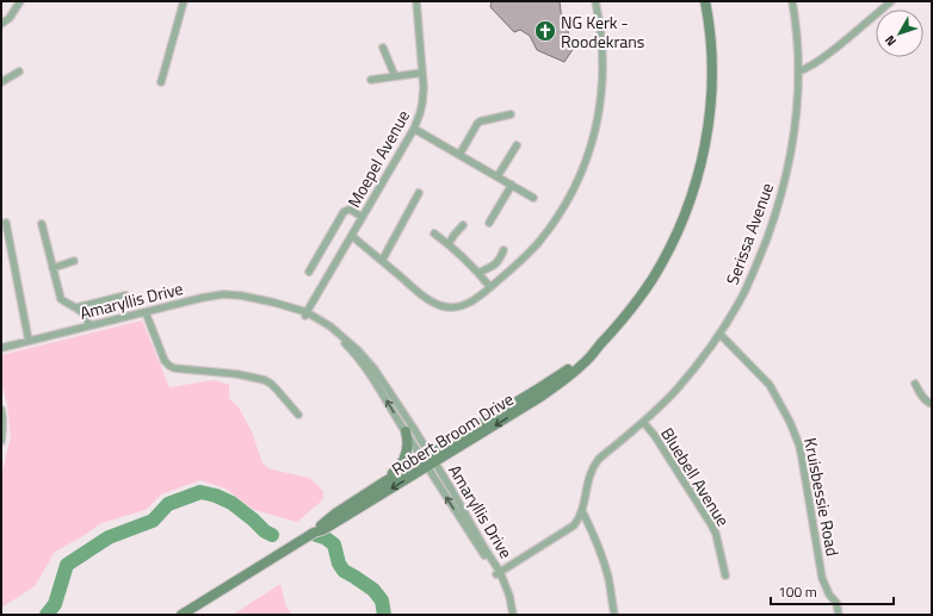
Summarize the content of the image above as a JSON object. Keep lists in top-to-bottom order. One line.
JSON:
{"streets":{"street":["Moepel Avenue","Serissa Avenue","Amaryllis Drive","Robert Broom Drive","Bluebell Avenue","Kruisbessie Road"]},"crossings":[["Moepel Avenue","Amaryllis Drive"],["Serissa Avenue","Amaryllis Drive"],["Serissa Avenue","Bluebell Avenue"],["Serissa Avenue","Kruisbessie Road"],["Amaryllis Drive","Robert Broom Drive"]],"places":{"church":["NG Kerk - Roodekrans"]},"scale_bar":"100 m","north":"bottom left"}
